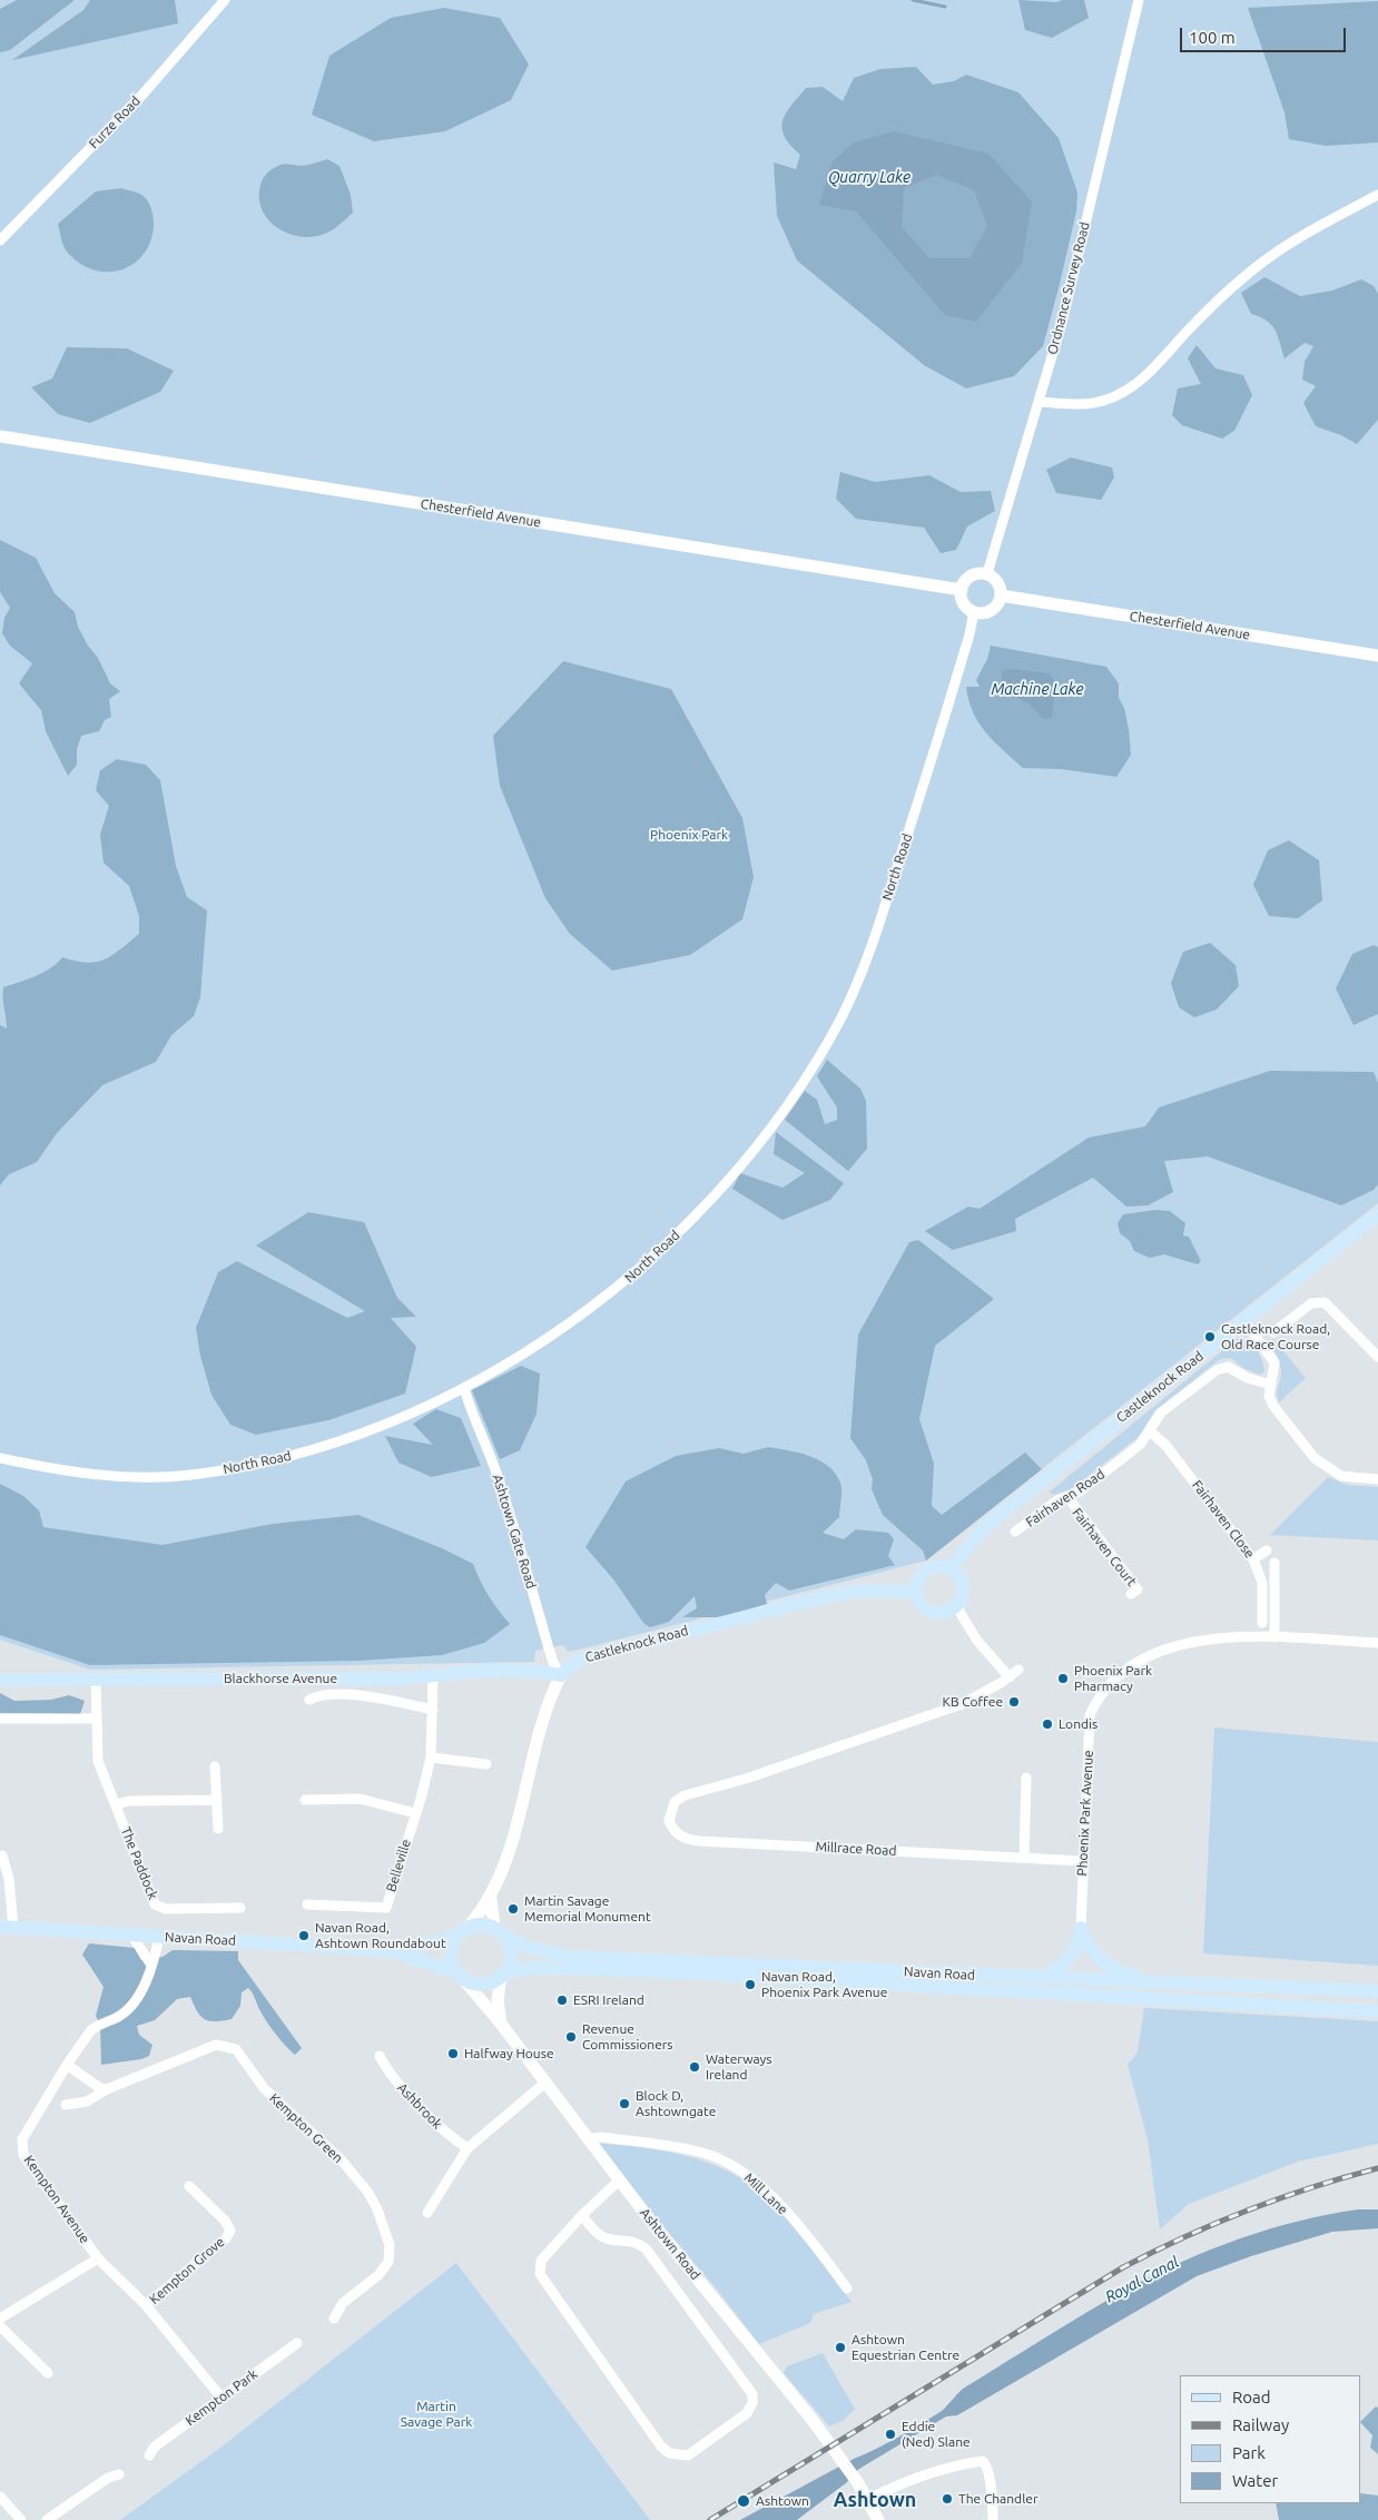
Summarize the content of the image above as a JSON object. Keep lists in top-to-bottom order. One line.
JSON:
{"streets":{"main road":["Castleknock Road","Blackhorse Avenue","Navan Road"],"street":["Furze Road","Ordnance Survey Road","Chesterfield Avenue","North Road","Fairhaven Road","Fairhaven Close","Ashtown Gate Road","Fairhaven Court","Phoenix Park Avenue","Millrace Road","The Paddock","Belleville","Ashbrook","Kempton Green","Mill Lane","Kempton Avenue","Ashtown Road","Kempton Grove","Kempton Park"]},"crossings":[["Ordnance Survey Road","Chesterfield Avenue"],["Ordnance Survey Road","North Road"],["Chesterfield Avenue","North Road"],["North Road","Ashtown Gate Road"],["Castleknock Road","Ashtown Gate Road"],["Castleknock Road","Blackhorse Avenue"],["Castleknock Road","Navan Road"],["Castleknock Road","Ashtown Road"],["Fairhaven Road","Fairhaven Close"],["Fairhaven Road","Fairhaven Court"],["Ashtown Gate Road","Blackhorse Avenue"],["Blackhorse Avenue","The Paddock"],["Blackhorse Avenue","Belleville"],["Phoenix Park Avenue","Millrace Road"],["Navan Road","Kempton Avenue"],["Navan Road","Ashtown Road"],["Mill Lane","Ashtown Road"],["Kempton Avenue","Kempton Grove"],["Kempton Avenue","Kempton Park"]],"districts":["Ashtown"],"water":["Quarry Lake","Machine Lake","Royal Canal"],"parks":["Phoenix Park","Martin Savage Park"],"places":["Castleknock Road, Old Race Course","Phoenix Park Pharmacy","KB Coffee","Londis","Martin Savage Memorial Monument","Navan Road, Ashtown Roundabout","Navan Road, Phoenix Park Avenue","ESRI Ireland","Revenue Commissioners","Halfway House","Waterways Ireland","Block D, Ashtowngate","Ashtown Equestrian Centre","Eddie (Ned) Slane","The Chandler","Ashtown"],"legend":["Road","Railway","Park","Water"],"scale_bar":"100 m"}
